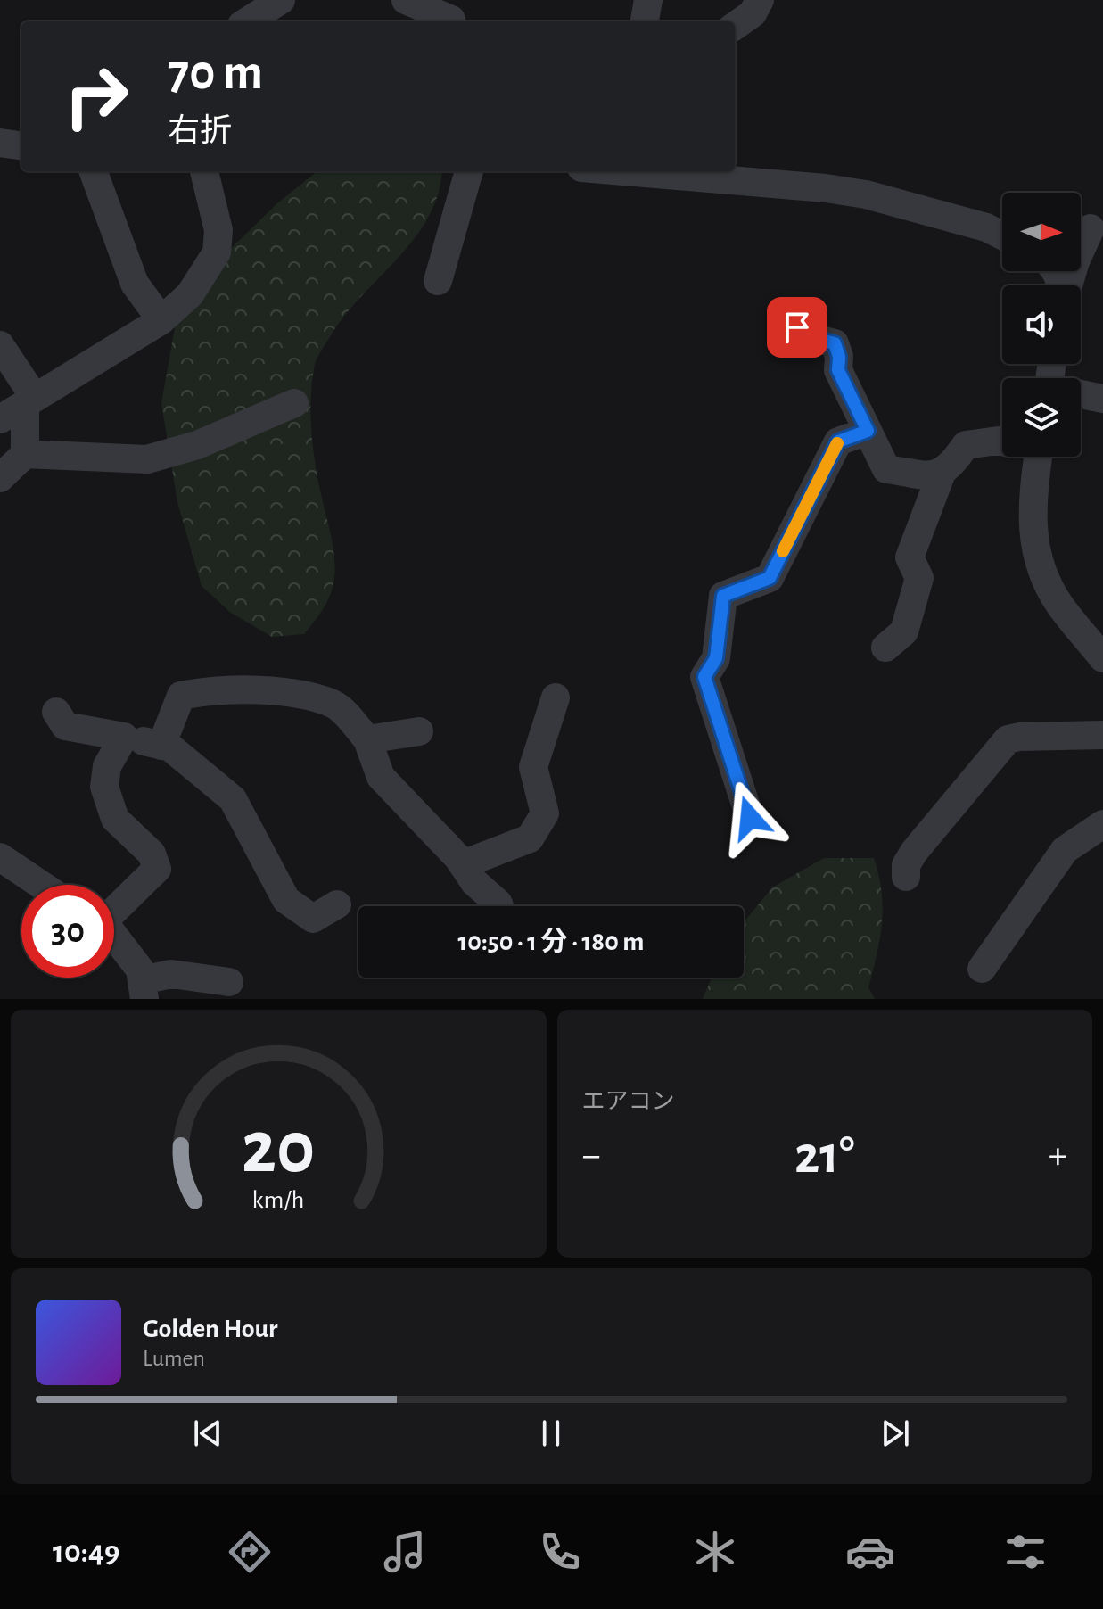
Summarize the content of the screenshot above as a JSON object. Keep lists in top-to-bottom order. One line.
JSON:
{"north":"right","page":{"turn":["70 m","右折"],"limit":"30","trip":"10:50 · 1 分 · 180 m","tile":"エアコン","heat":["−","21°","+"],"song":["Golden Hour","Lumen"],"tabs":"10:49","gauge":["20","km/h"]}}
